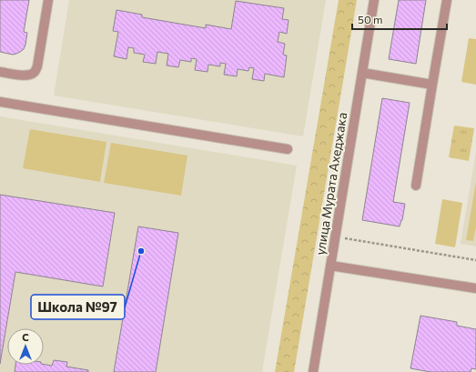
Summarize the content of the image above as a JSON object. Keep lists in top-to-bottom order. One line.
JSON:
{"streets":{"street":["улица Мурата Ахеджака"]},"places":["Школа №97"],"scale_bar":"50 m","north":"top"}
